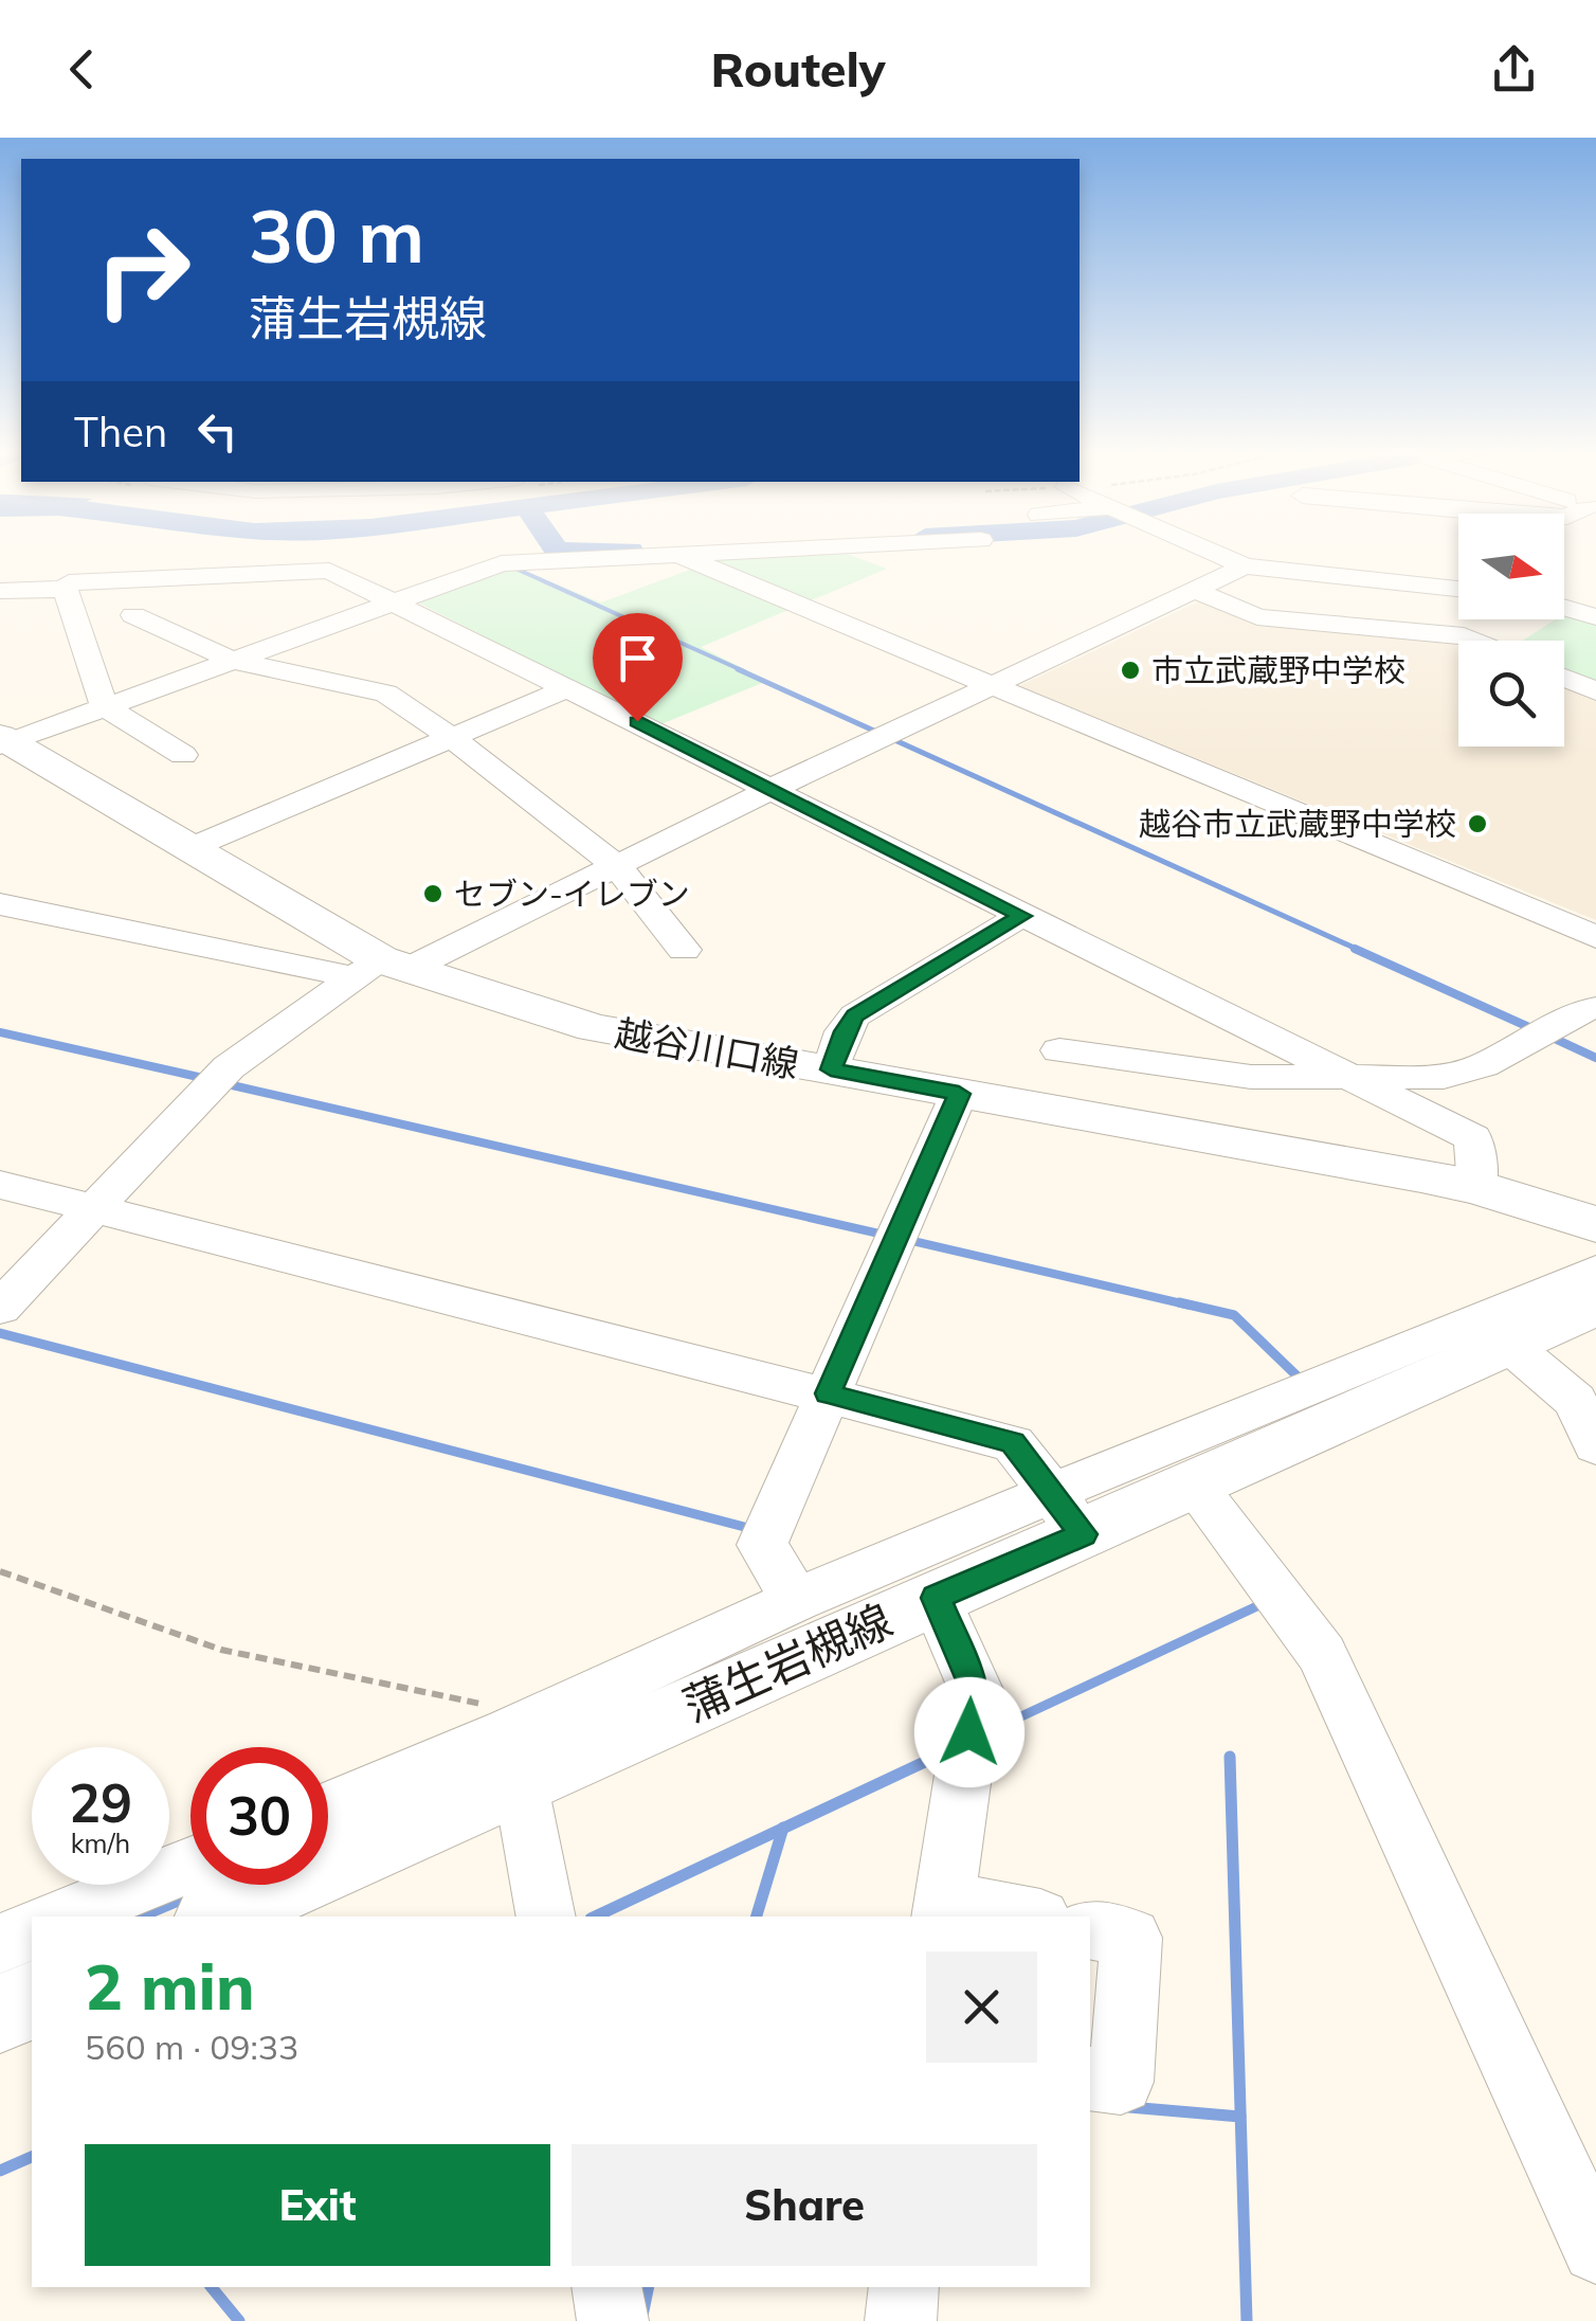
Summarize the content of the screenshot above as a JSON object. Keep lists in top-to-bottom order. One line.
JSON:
{"streets":{"main road":["越谷川口線","蒲生岩槻線"]},"places":["市立武蔵野中学校","越谷市立武蔵野中学校","セブン-イレブン"],"north":"right","page":{"header":"Routely","turn":["30 m","蒲生岩槻線"],"then":"Then","speed":"29 km/h","limit":"30","heading":["2 min","560 m · 09:33"],"buttons":["Exit","Share"]}}
